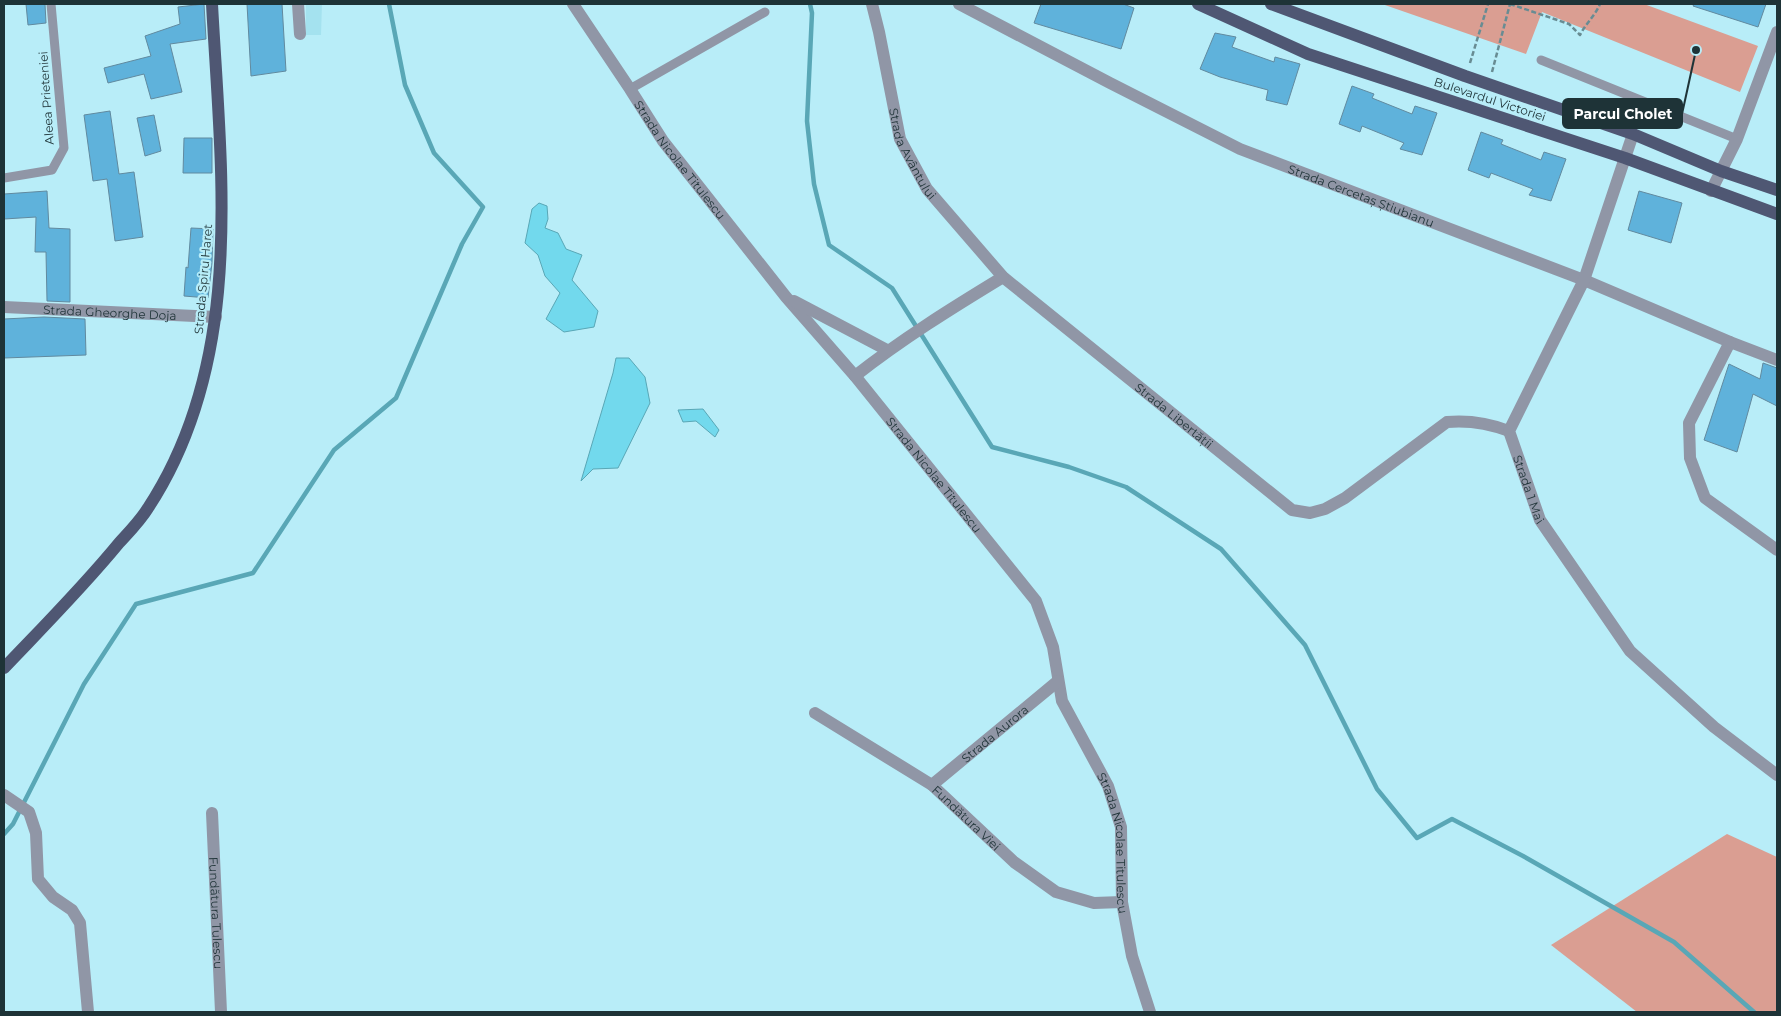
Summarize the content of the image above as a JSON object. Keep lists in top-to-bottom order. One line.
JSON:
{"streets":{"main road":["Bulevardul Victoriei","Strada Spiru Haret"],"street":["Strada Avântului","Strada Nicolae Titulescu","Strada Cercetaș Știubianu","Strada Gheorghe Doja","Strada Libertății","Strada 1 Mai","Strada Aurora","Fundătura Viei","Fundătura Tulescu"],"lane":["Aleea Prieteniei"]},"crossings":[["Strada Avântului","Strada Libertății"],["Strada Nicolae Titulescu","Strada Aurora"],["Strada Nicolae Titulescu","Fundătura Viei"],["Strada Spiru Haret","Strada Gheorghe Doja"],["Strada Libertății","Strada 1 Mai"],["Strada Aurora","Fundătura Viei"]],"places":["Parcul Cholet"]}
